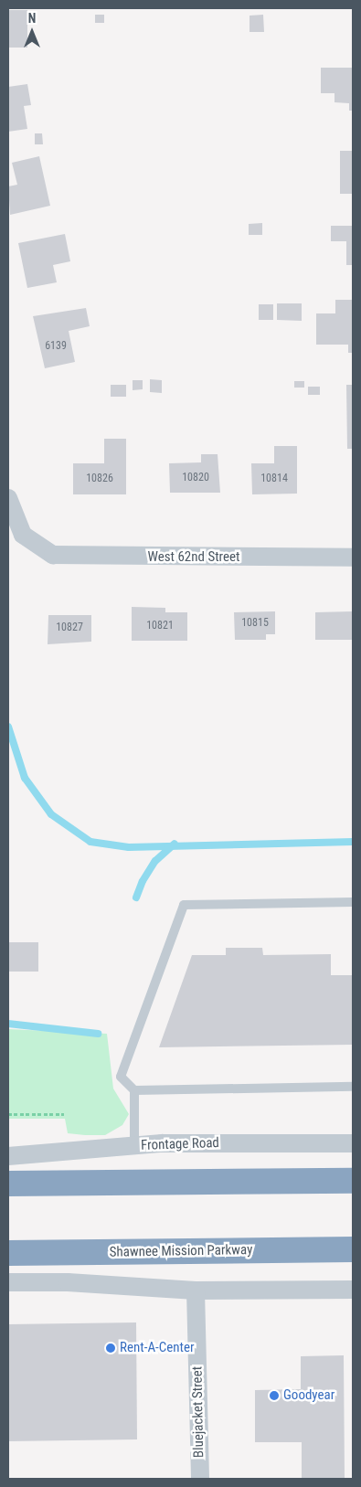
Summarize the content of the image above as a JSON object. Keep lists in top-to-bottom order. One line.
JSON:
{"streets":{"highway":["Shawnee Mission Parkway"],"street":["West 62nd Street","Frontage Road","Bluejacket Street"]},"places":["Rent-A-Center","Goodyear"],"house_numbers":["6139","10820","10826","10814","10815","10821","10827"],"north":"top"}
